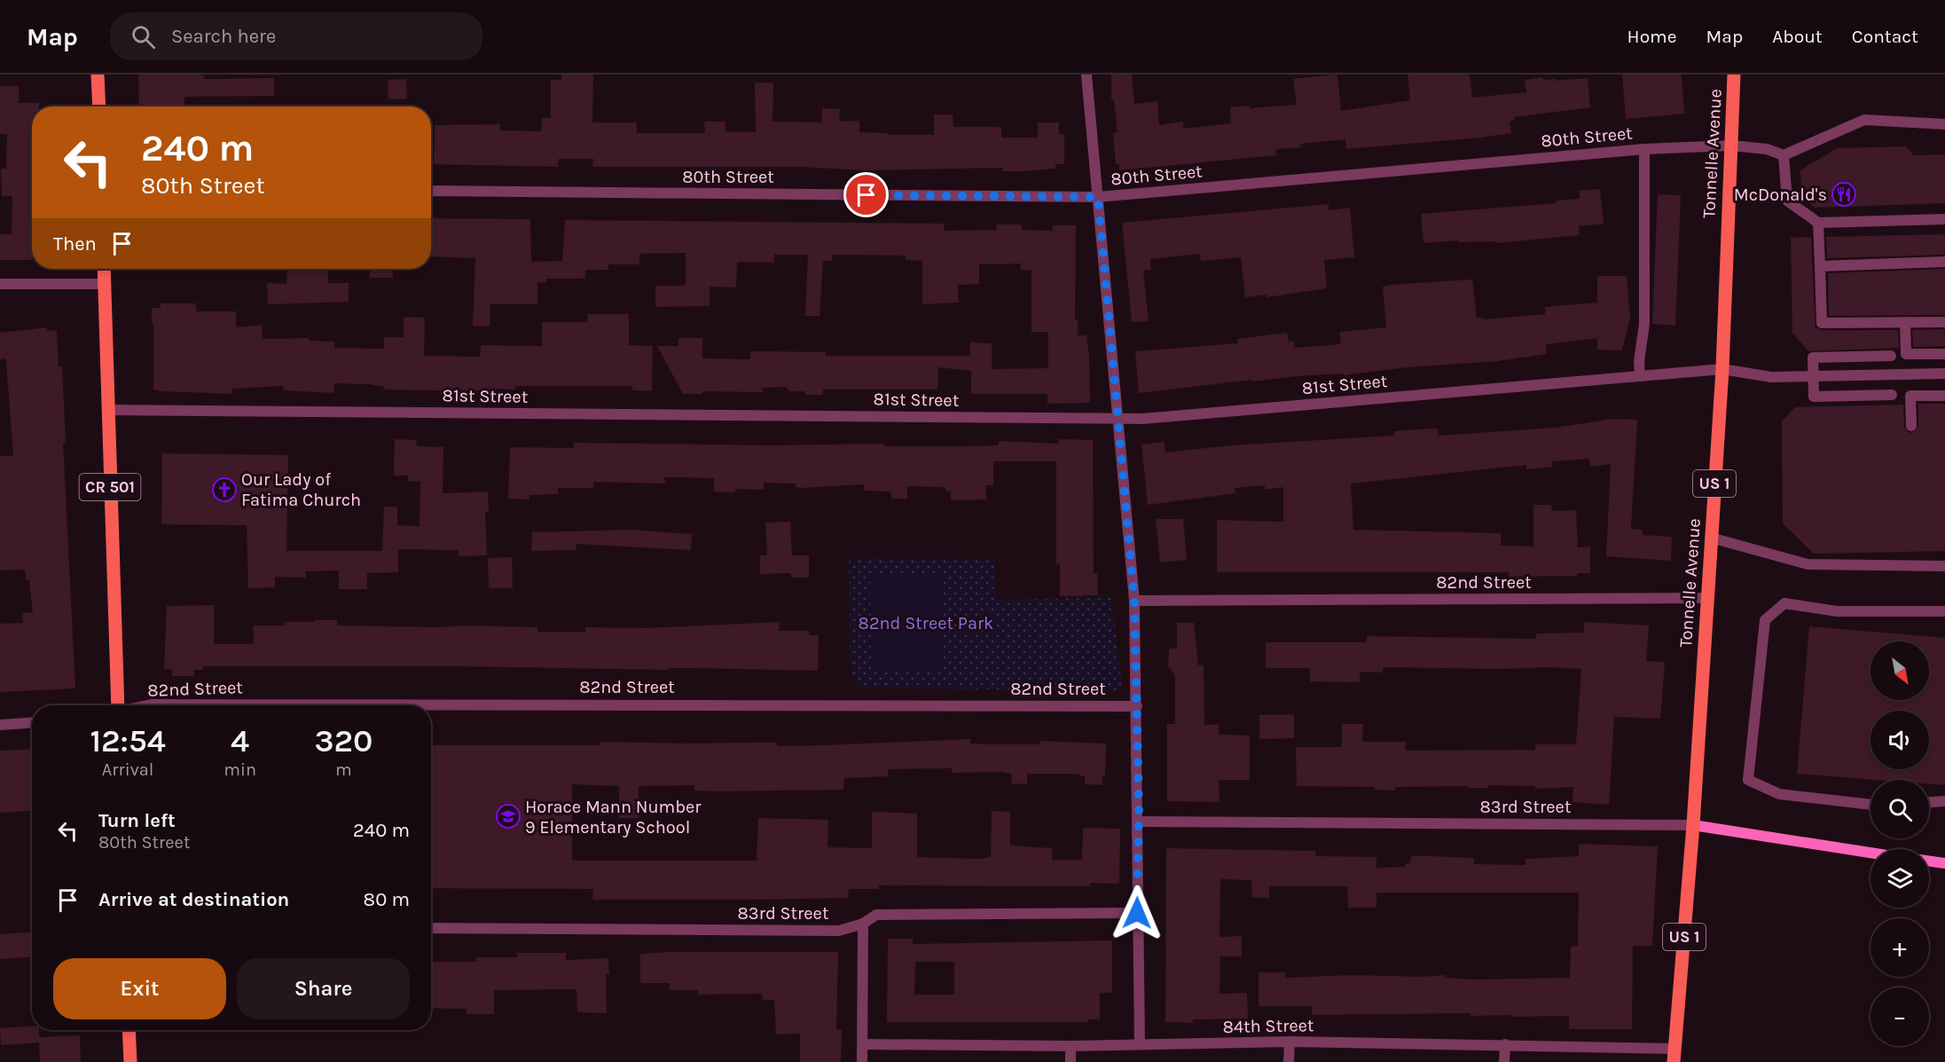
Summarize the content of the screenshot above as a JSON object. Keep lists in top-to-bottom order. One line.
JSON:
{"streets":{"main road":["Tonnelle Avenue","US 1","CR 501"],"street":["80th Street","81st Street","82nd Street","83rd Street","84th Street"]},"crossings":[["80th Street","Tonnelle Avenue"],["Tonnelle Avenue","81st Street"],["Tonnelle Avenue","82nd Street"],["Tonnelle Avenue","83rd Street"],["Tonnelle Avenue","84th Street"],["81st Street","CR 501"]],"parks":["82nd Street Park"],"places":{"restaurant":["McDonald's"],"church":["Our Lady of Fatima Church"],"school or university":["Horace Mann Number 9 Elementary School"]},"north":"bottom right","page":{"header":"Map","search":"Search here","nav":["Home","Map","About","Contact"],"turn":["240 m","80th Street"],"then":"Then","map_buttons":["+","−"],"eta":["12:54","Arrival","4","min","320","m"],"list":[{"name":"Turn left","note":"80th Street","value":"240 m"},{"name":"Arrive at destination","value":"80 m"}],"buttons":["Exit","Share"]}}
